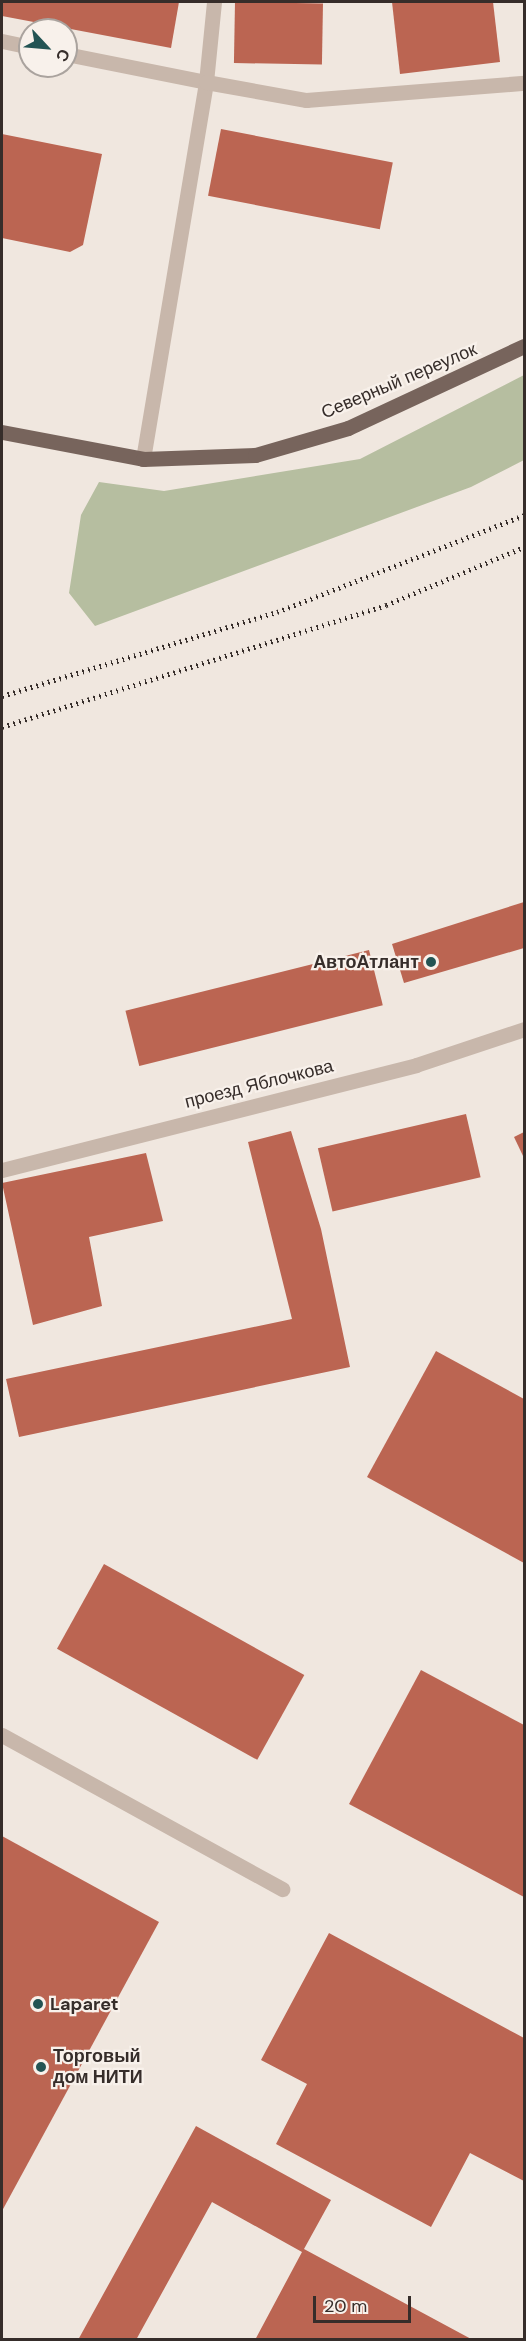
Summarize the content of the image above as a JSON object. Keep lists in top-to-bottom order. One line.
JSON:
{"streets":{"main road":["Северный переулок"],"street":["проезд Яблочкова"]},"places":["АвтоАтлант","Laparet","Торговый дом НИТИ"],"scale_bar":"20 m","north":"bottom right"}
